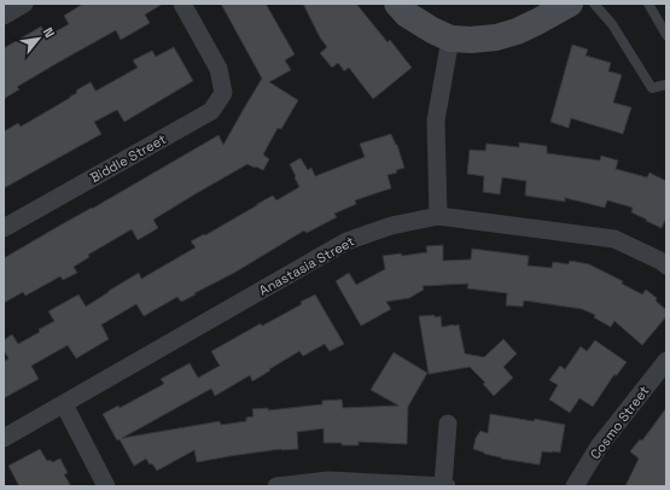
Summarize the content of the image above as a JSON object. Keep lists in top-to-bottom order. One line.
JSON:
{"streets":{"street":["Biddle Street","Anastasia Street","Cosmo Street"]},"north":"top right"}
